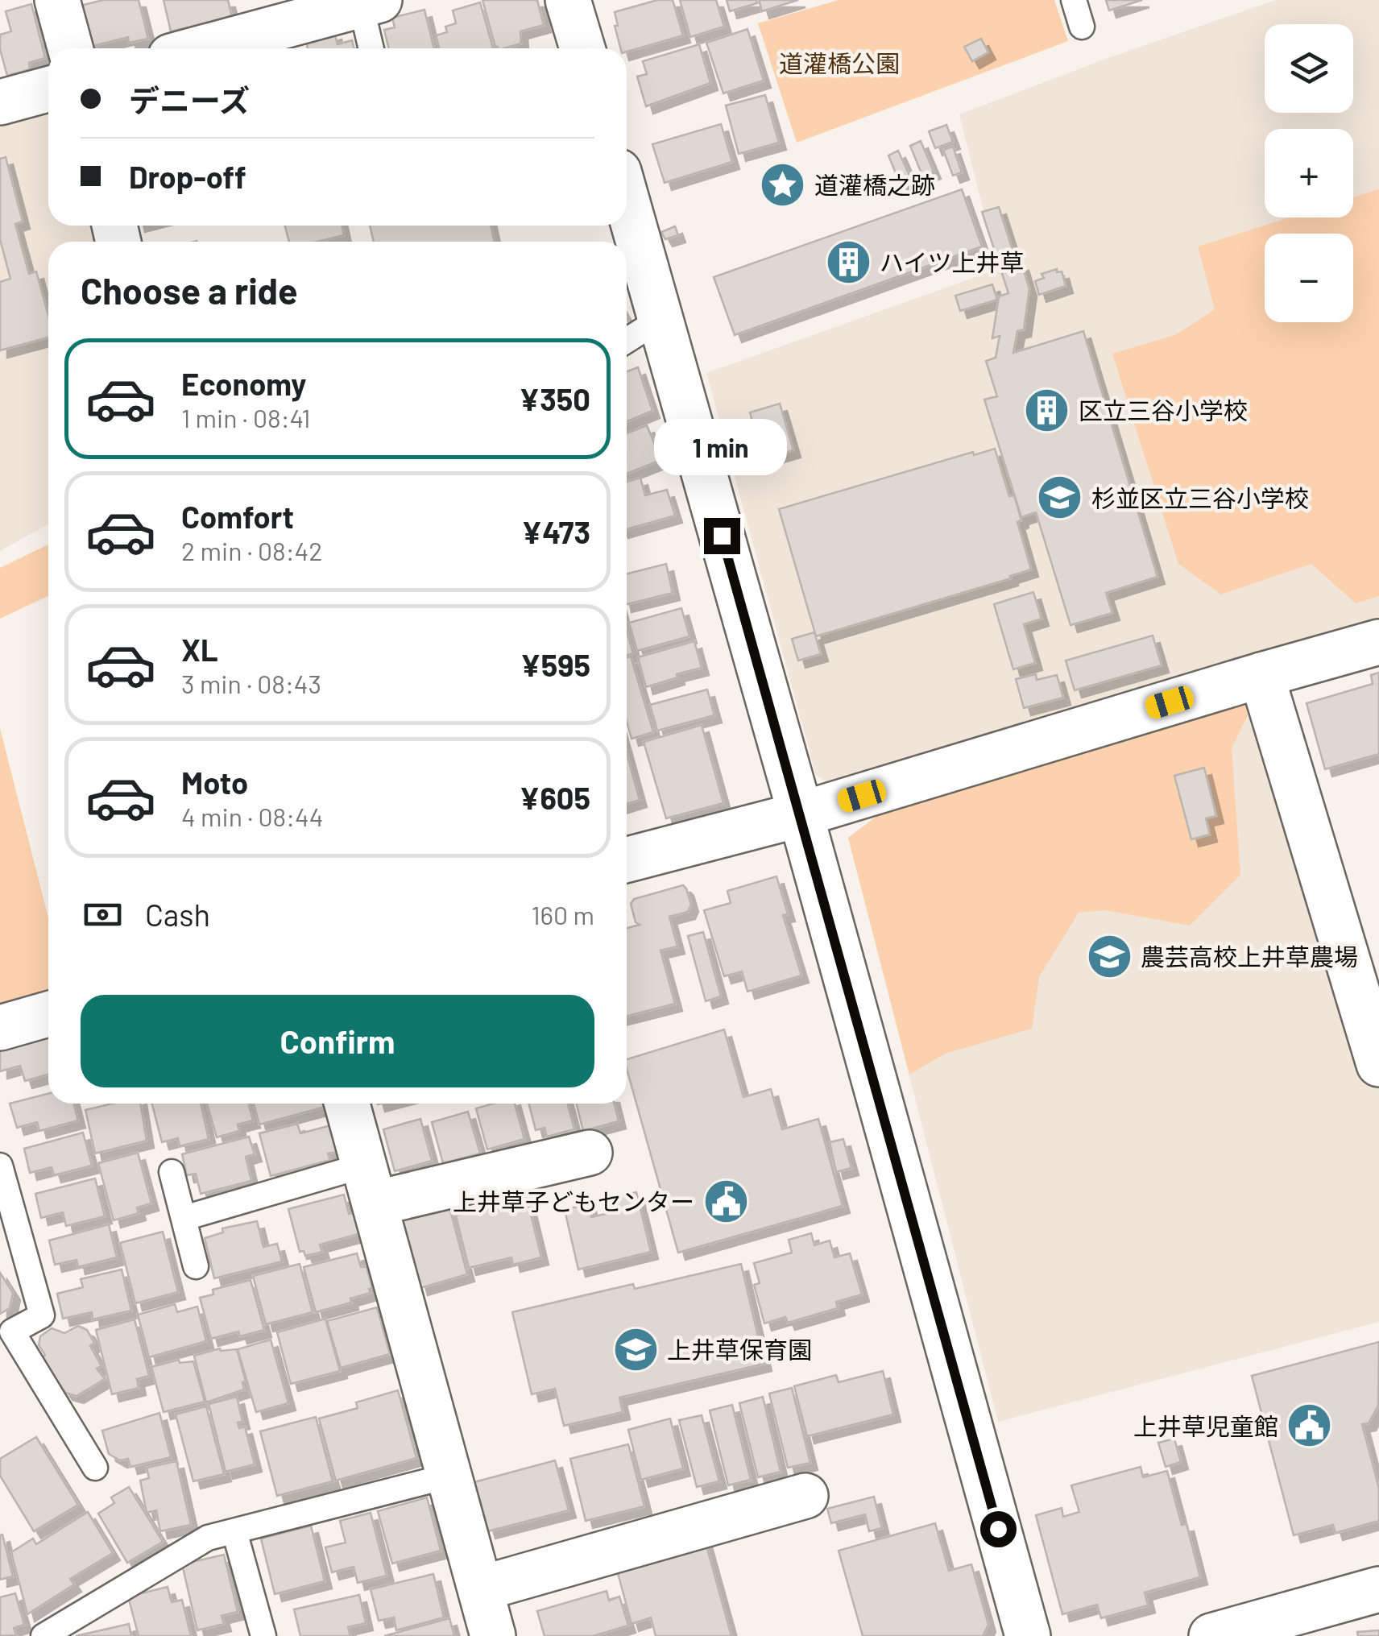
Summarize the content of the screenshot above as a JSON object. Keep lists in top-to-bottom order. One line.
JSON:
{"parks":["道灌橋公園"],"places":{"place":["道灌橋之跡"],"building":["ハイツ上井草","区立三谷小学校"],"school or university":["杉並区立三谷小学校","農芸高校上井草農場","上井草保育園"],"public building":["上井草子どもセンター","上井草児童館"]},"page":{"map_buttons":["+","−"],"banner":["デニーズ","Drop-off"],"heading":"Choose a ride","list":[{"name":"Economy","note":"1 min · 08:41","value":"¥350"},{"name":"Comfort","note":"2 min · 08:42","value":"¥473"},{"name":"XL","note":"3 min · 08:43","value":"¥595"},{"name":"Moto","note":"4 min · 08:44","value":"¥605"}],"bubble":"1 min","pay":["Cash","160 m"],"buttons":"Confirm"}}
